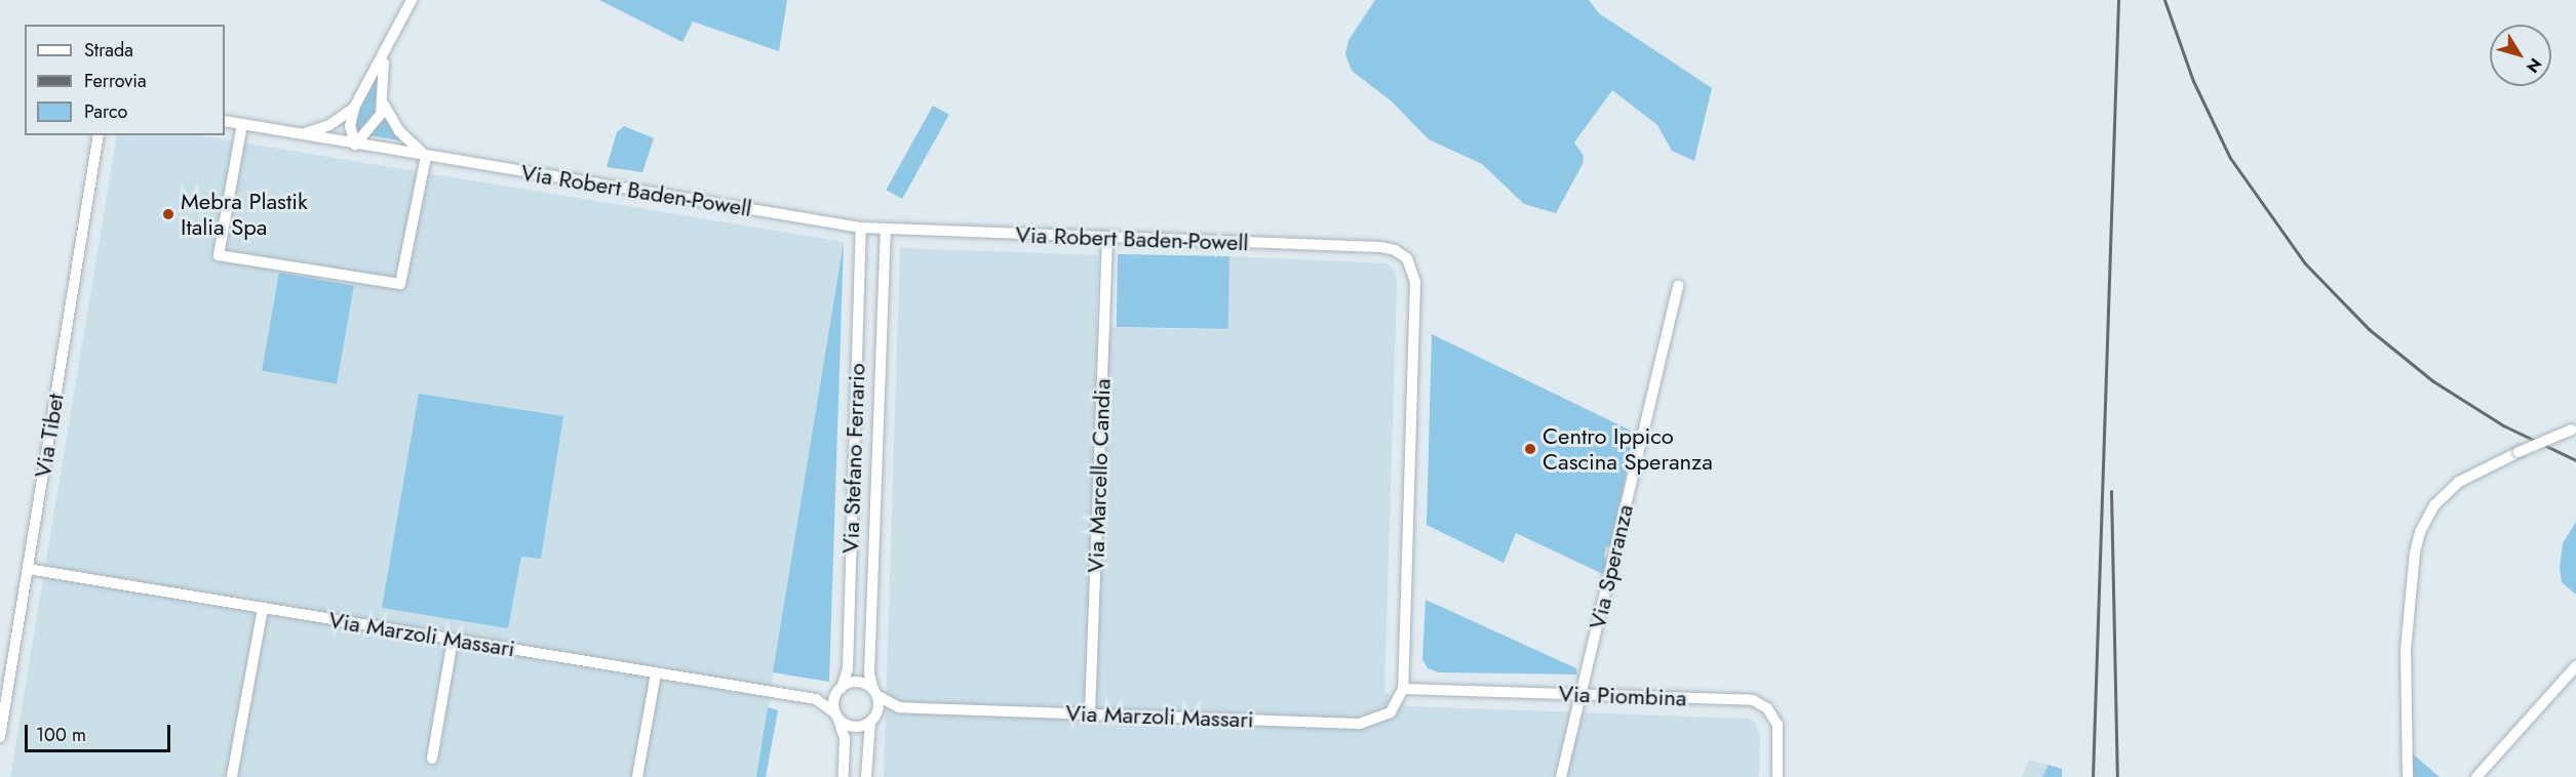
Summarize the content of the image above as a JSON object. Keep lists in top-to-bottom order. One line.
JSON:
{"streets":{"street":["Via Robert Baden-Powell","Via Tibet","Via Stefano Ferrario","Via Marcello Candia","Via Speranza","Via Marzoli Massari","Via Piombina"]},"crossings":[["Via Robert Baden-Powell","Via Stefano Ferrario"],["Via Robert Baden-Powell","Via Marcello Candia"],["Via Robert Baden-Powell","Via Marzoli Massari"],["Via Robert Baden-Powell","Via Piombina"],["Via Tibet","Via Marzoli Massari"],["Via Stefano Ferrario","Via Marzoli Massari"],["Via Marcello Candia","Via Marzoli Massari"],["Via Speranza","Via Piombina"],["Via Marzoli Massari","Via Piombina"]],"places":["Mebra Plastik Italia Spa","Centro Ippico Cascina Speranza"],"legend":["Strada","Ferrovia","Parco"],"scale_bar":"100 m","north":"bottom right"}
